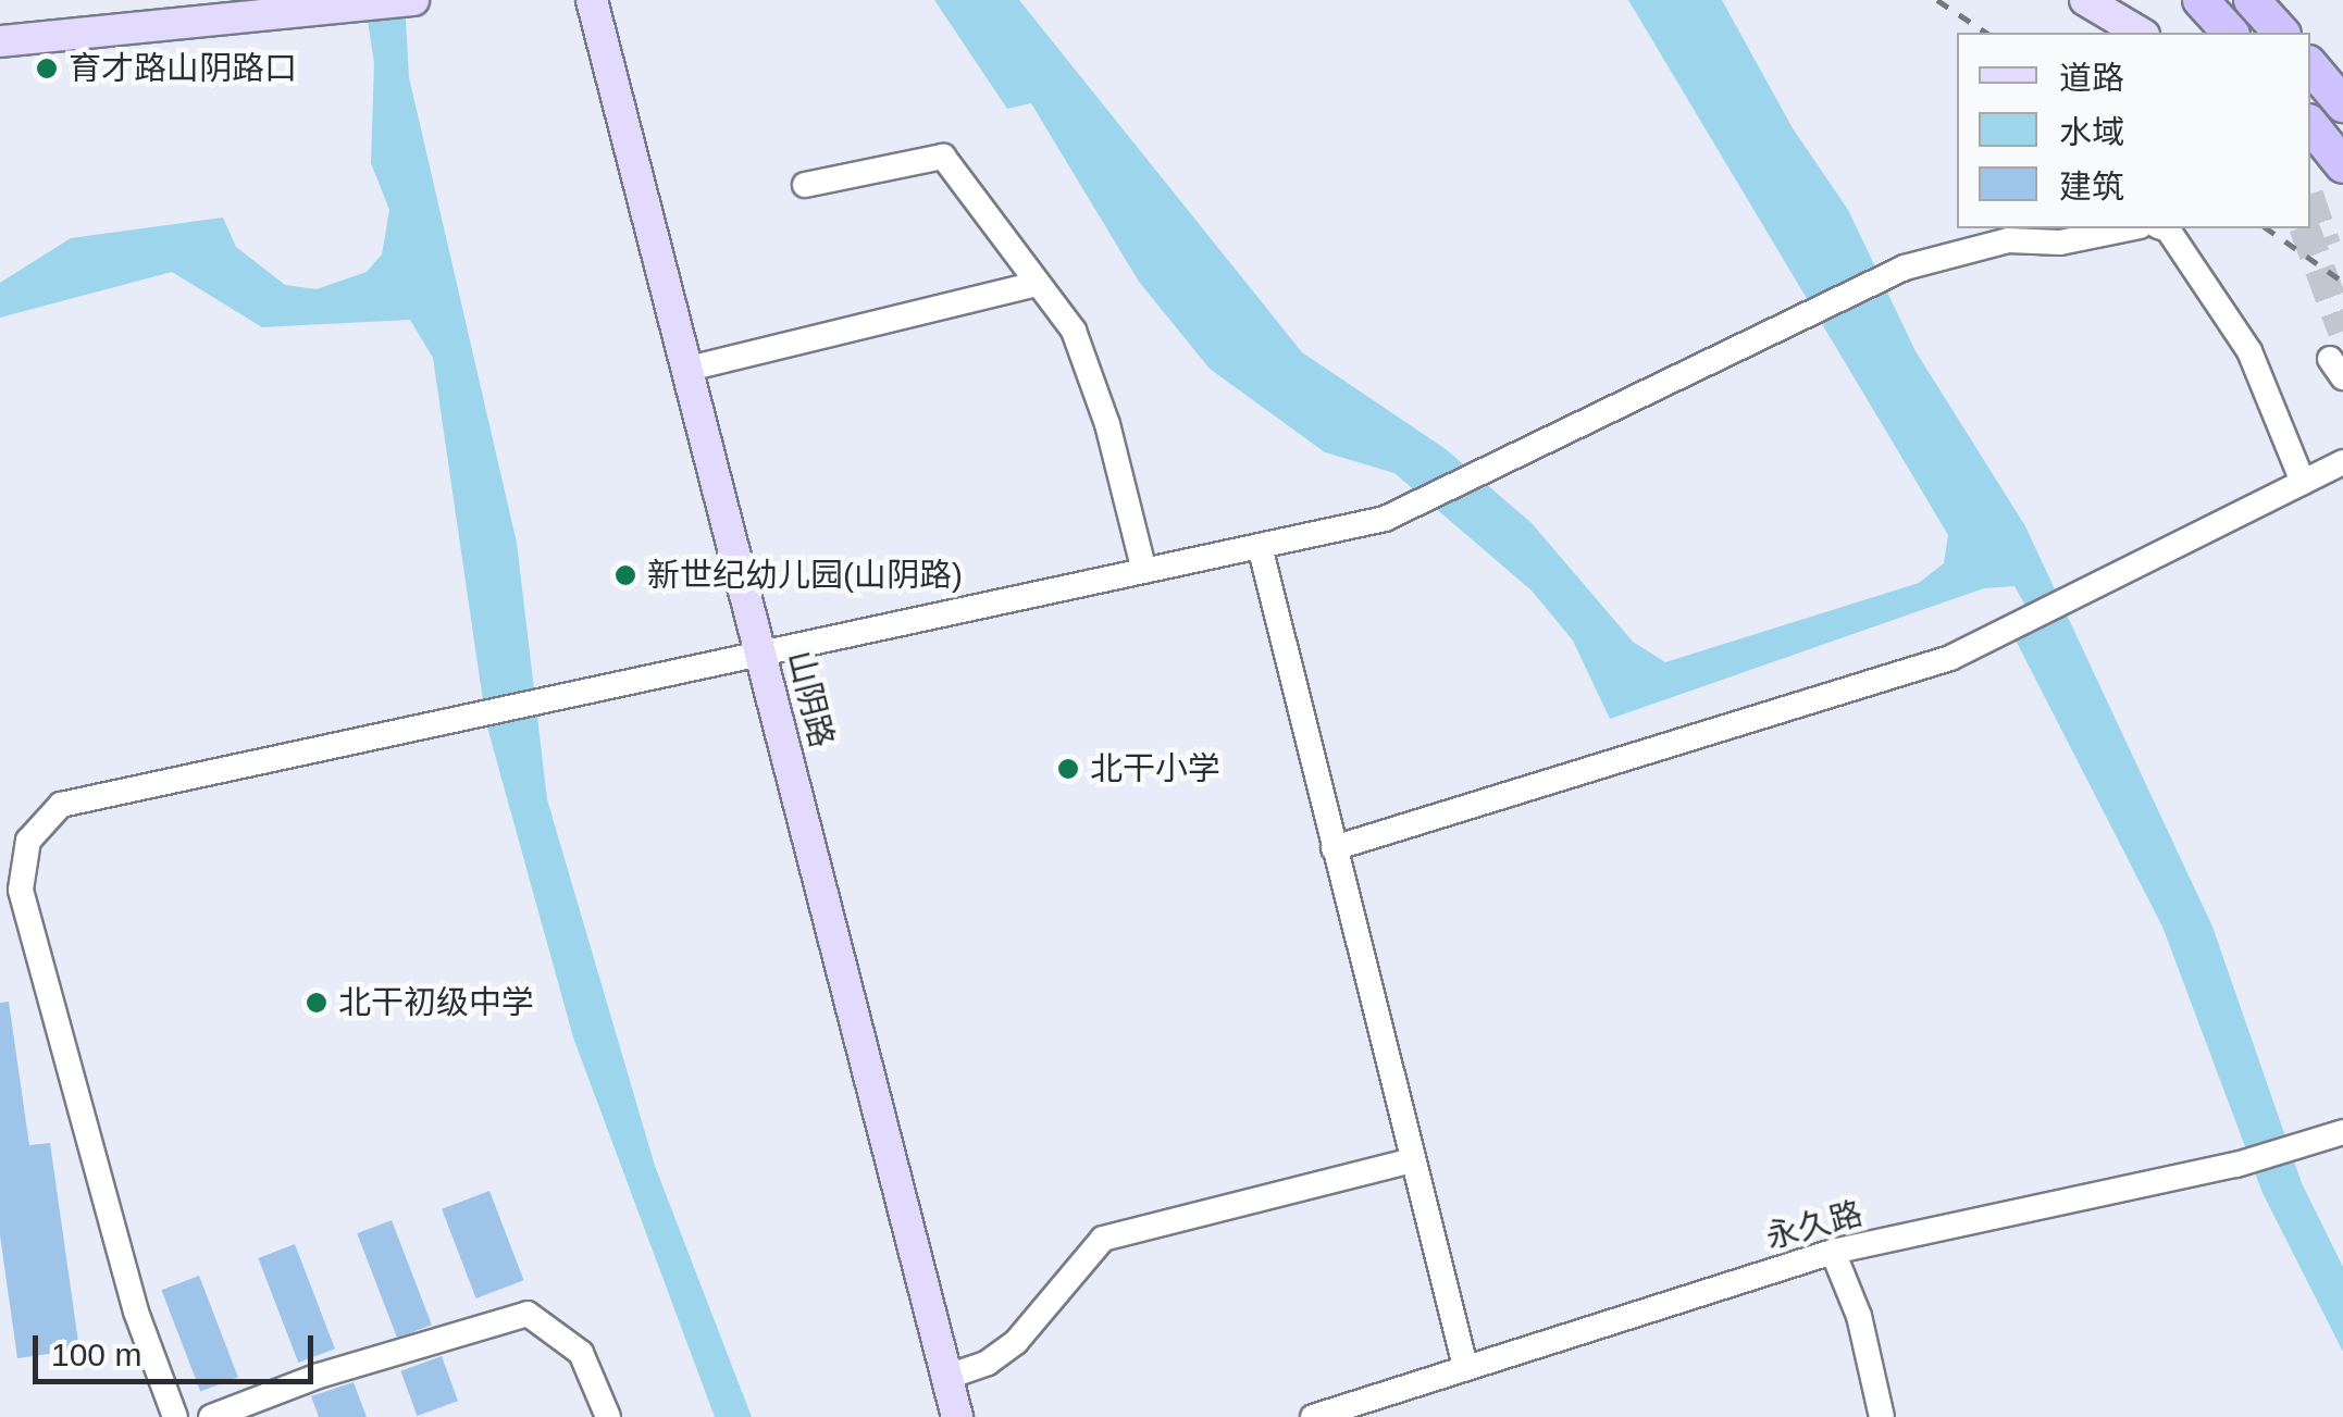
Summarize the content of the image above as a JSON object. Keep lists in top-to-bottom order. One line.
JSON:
{"streets":{"main road":["山阴路"],"street":["永久路"]},"places":["育才路山阴路口","新世纪幼儿园(山阴路)","北干小学","北干初级中学"],"legend":["道路","水域","建筑"],"scale_bar":"100 m"}
